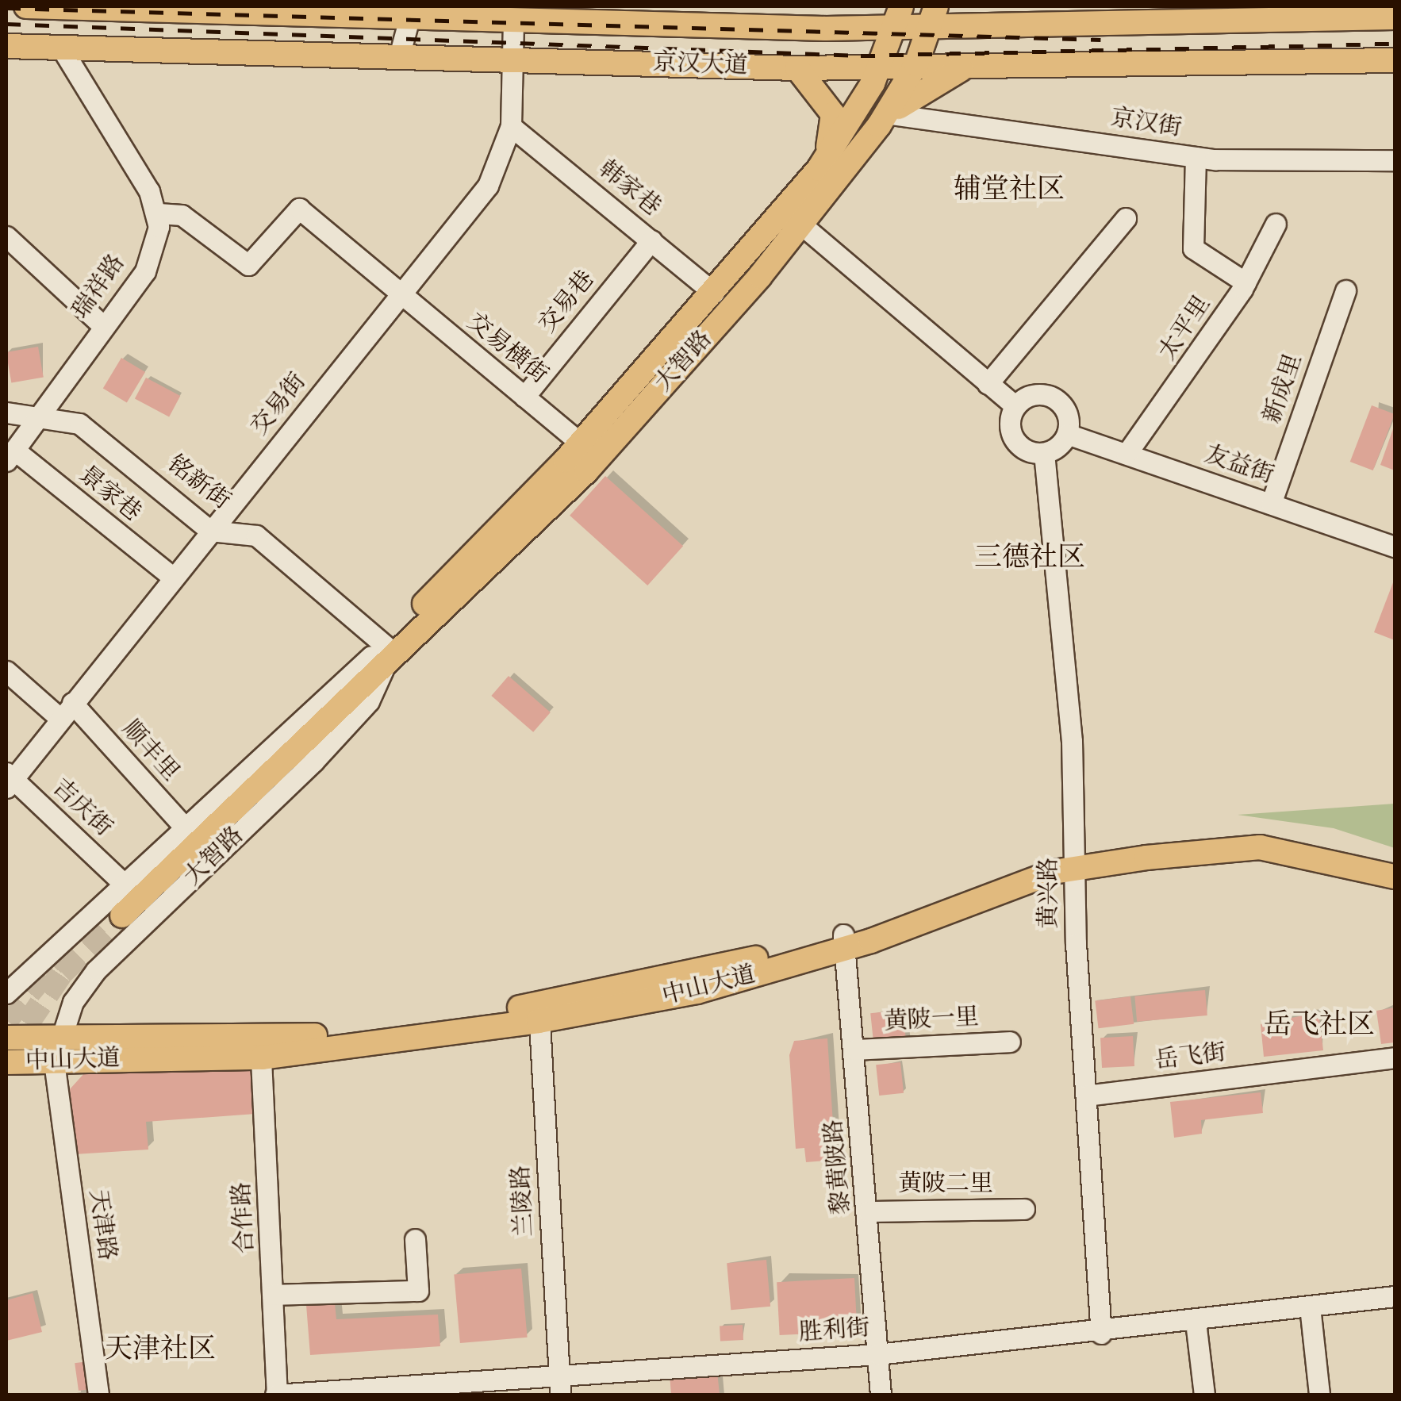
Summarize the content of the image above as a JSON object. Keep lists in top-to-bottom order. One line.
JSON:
{"streets":{"main road":["京汉大道","大智路","中山大道"],"street":["京汉街","韩家巷","瑞祥路","交易巷","太平里","交易横街","新成里","交易街","友益街","铭新街","景家巷","顺丰里","吉庆街","黄兴路","黄陂一里","岳飞街","黎黄陂路","黄陂二里","兰陵路","合作路","天津路","胜利街"]},"crossings":[["京汉大道","大智路"],["京汉大道","交易街"],["韩家巷","交易巷"],["韩家巷","大智路"],["韩家巷","交易街"],["瑞祥路","交易横街"],["瑞祥路","铭新街"],["瑞祥路","景家巷"],["交易巷","交易横街"],["太平里","友益街"],["交易横街","大智路"],["交易横街","交易街"],["大智路","铭新街"],["大智路","顺丰里"],["大智路","吉庆街"],["大智路","中山大道"],["大智路","天津路"],["新成里","友益街"],["交易街","铭新街"],["交易街","景家巷"],["交易街","顺丰里"],["交易街","吉庆街"],["友益街","黄兴路"],["黄兴路","中山大道"],["黄兴路","岳飞街"],["黄兴路","胜利街"],["中山大道","黎黄陂路"],["中山大道","兰陵路"],["中山大道","合作路"],["中山大道","天津路"],["黄陂一里","黎黄陂路"],["黎黄陂路","黄陂二里"],["黎黄陂路","胜利街"],["兰陵路","胜利街"],["合作路","胜利街"]],"districts":["辅堂社区","三德社区","岳飞社区","天津社区"]}
